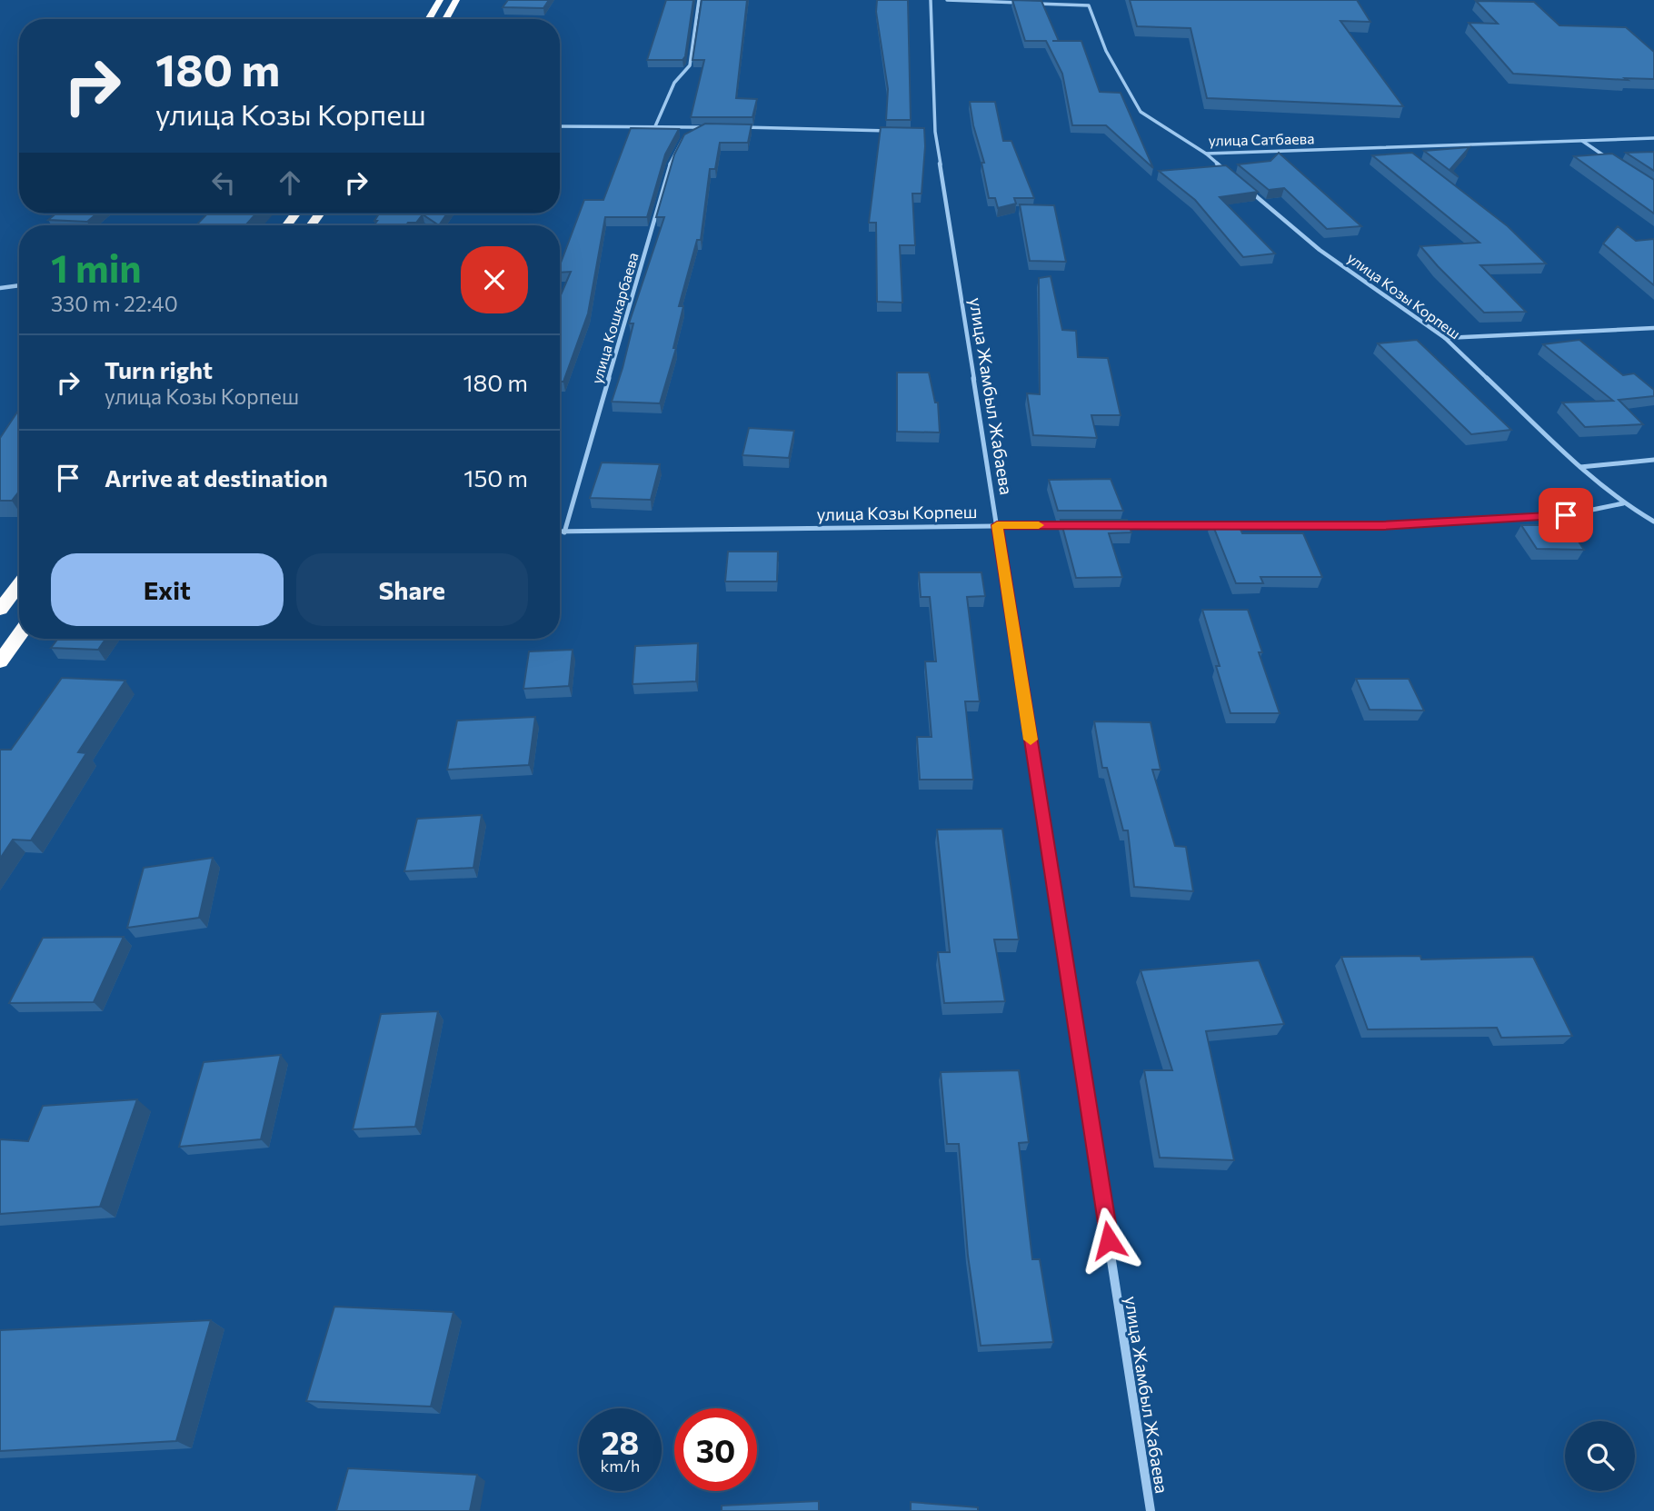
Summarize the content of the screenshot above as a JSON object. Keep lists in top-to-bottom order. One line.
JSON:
{"streets":{"street":["улица Сатбаева","улица Козы Корпеш","улица Кошкарбаева","улица Жамбыл Жабаева"]},"crossings":[["улица Козы Корпеш","улица Кошкарбаева"],["улица Козы Корпеш","улица Жамбыл Жабаева"]],"page":{"turn":["180 m","улица Козы Корпеш"],"heading":["1 min","330 m · 22:40"],"list":[{"name":"Turn right","note":"улица Козы Корпеш","value":"180 m"},{"name":"Arrive at destination","value":"150 m"}],"buttons":["Exit","Share"],"speed":"28 km/h","limit":"30"}}
